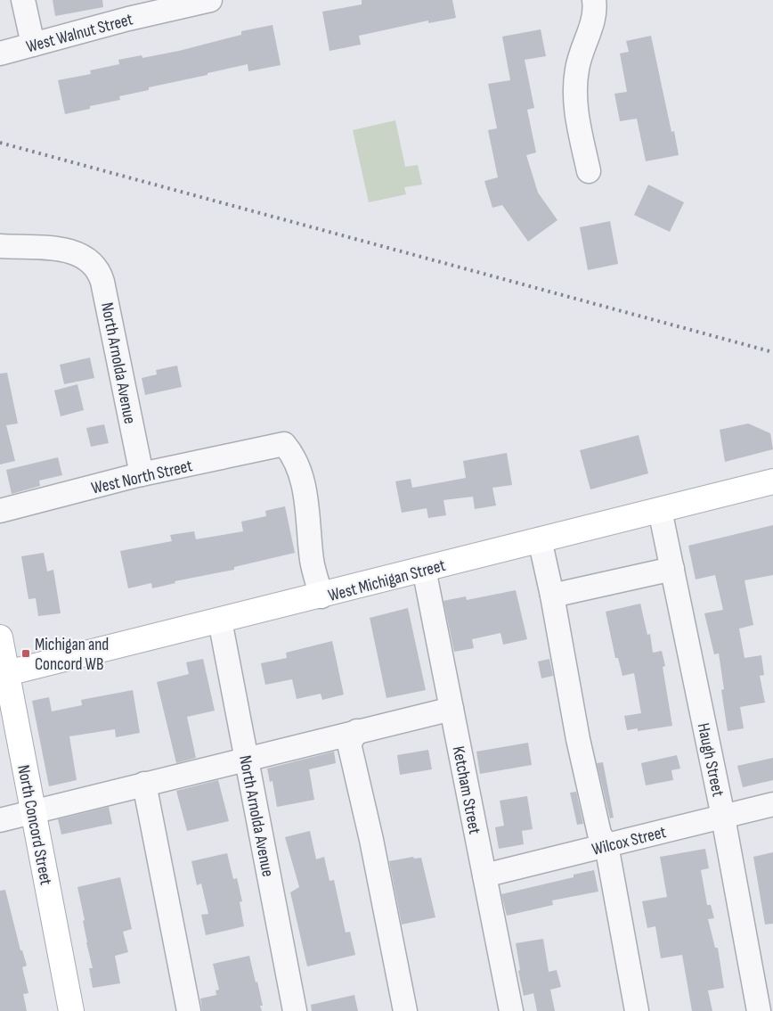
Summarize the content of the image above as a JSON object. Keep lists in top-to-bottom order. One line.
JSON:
{"streets":{"main road":["West Michigan Street","North Concord Street"],"street":["West Walnut Street","North Arnolda Avenue","West North Street","Haugh Street","Ketcham Street","Wilcox Street"]},"crossings":[["North Arnolda Avenue","West North Street"],["North Arnolda Avenue","West Michigan Street"],["West North Street","West Michigan Street"],["West Michigan Street","Haugh Street"],["West Michigan Street","Ketcham Street"],["West Michigan Street","North Concord Street"],["Haugh Street","Wilcox Street"],["Ketcham Street","Wilcox Street"]],"places":{"transit":["Michigan and Concord WB"]}}
